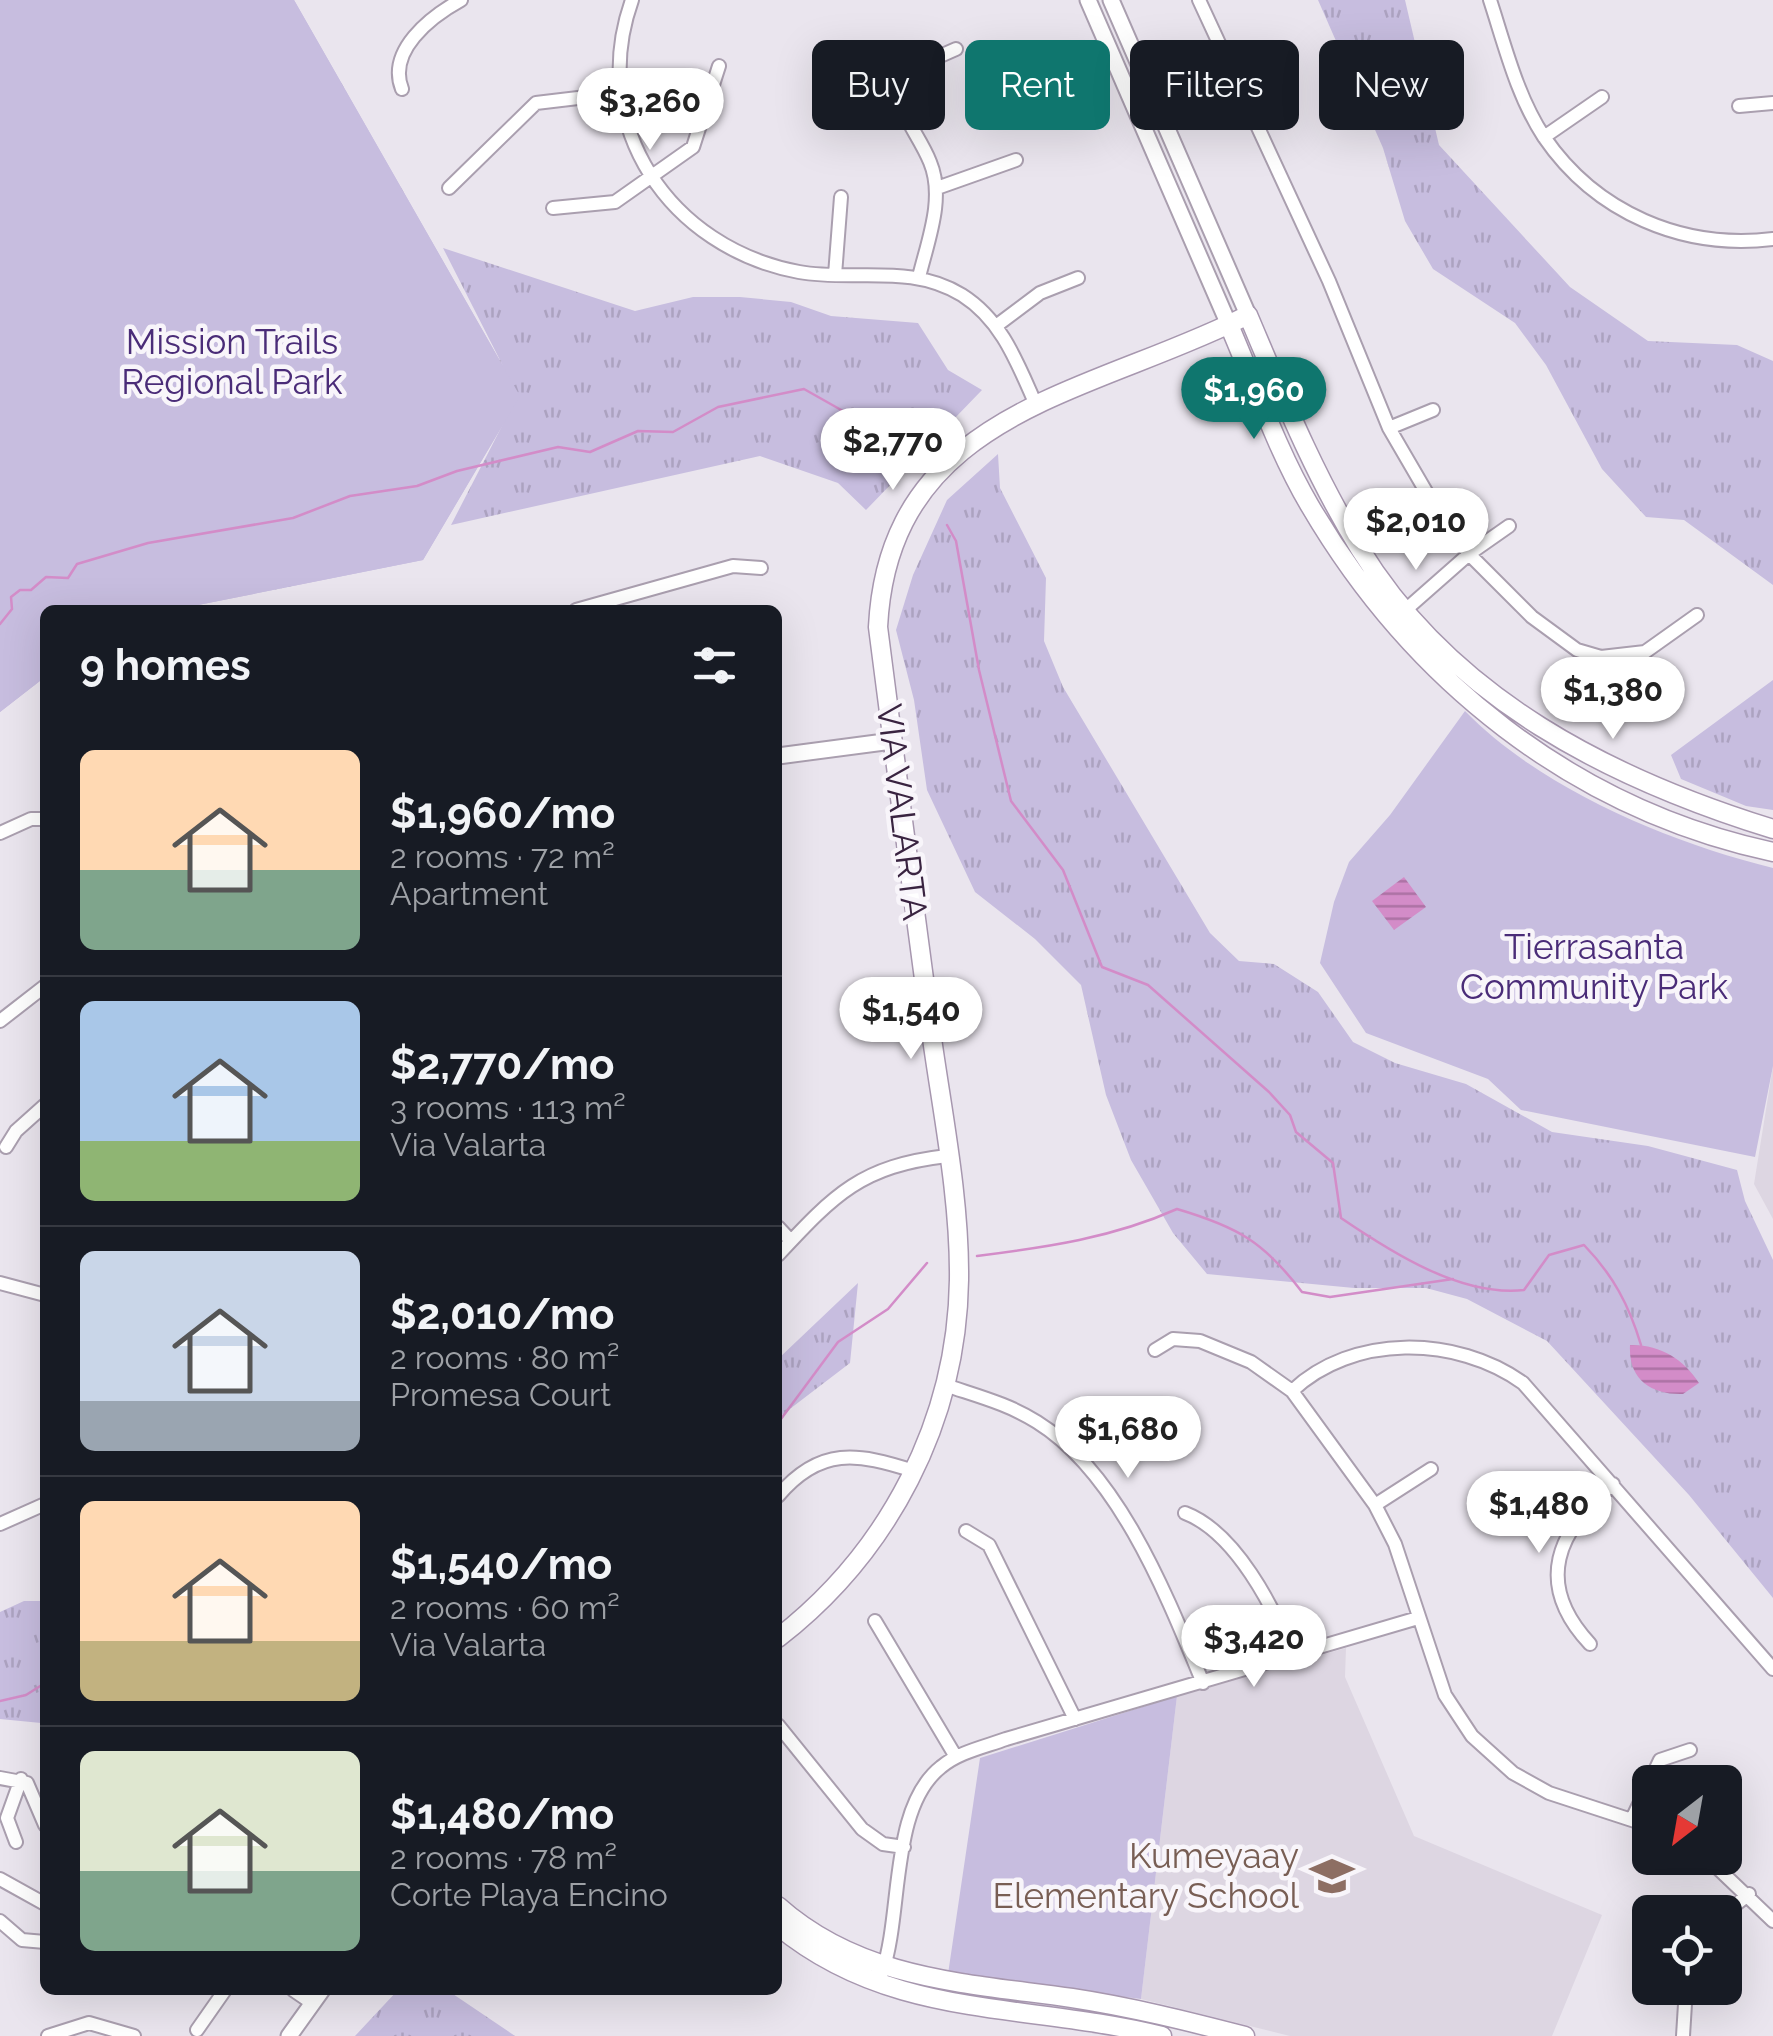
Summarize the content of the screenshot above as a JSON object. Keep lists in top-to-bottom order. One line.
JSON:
{"streets":{"main road":["VIA VALARTA"]},"parks":["Mission Trails Regional Park","Tierrasanta Community Park"],"places":{"school or university":["Kumeyaay Elementary School"]},"north":"bottom left","page":{"chip":["Buy","Rent","Filters","New"],"price":["$3,260","$1,960","$2,770","$2,010","$1,380","$1,540","$1,680","$1,480","$3,420"],"heading":"9 homes","list":[{"name":"$1,960/mo","note":"2 rooms · 72 m² · Apartment"},{"name":"$2,770/mo","note":"3 rooms · 113 m² · Via Valarta"},{"name":"$2,010/mo","note":"2 rooms · 80 m² · Promesa Court"},{"name":"$1,540/mo","note":"2 rooms · 60 m² · Via Valarta"},{"name":"$1,480/mo","note":"2 rooms · 78 m² · Corte Playa Encino"}]}}
